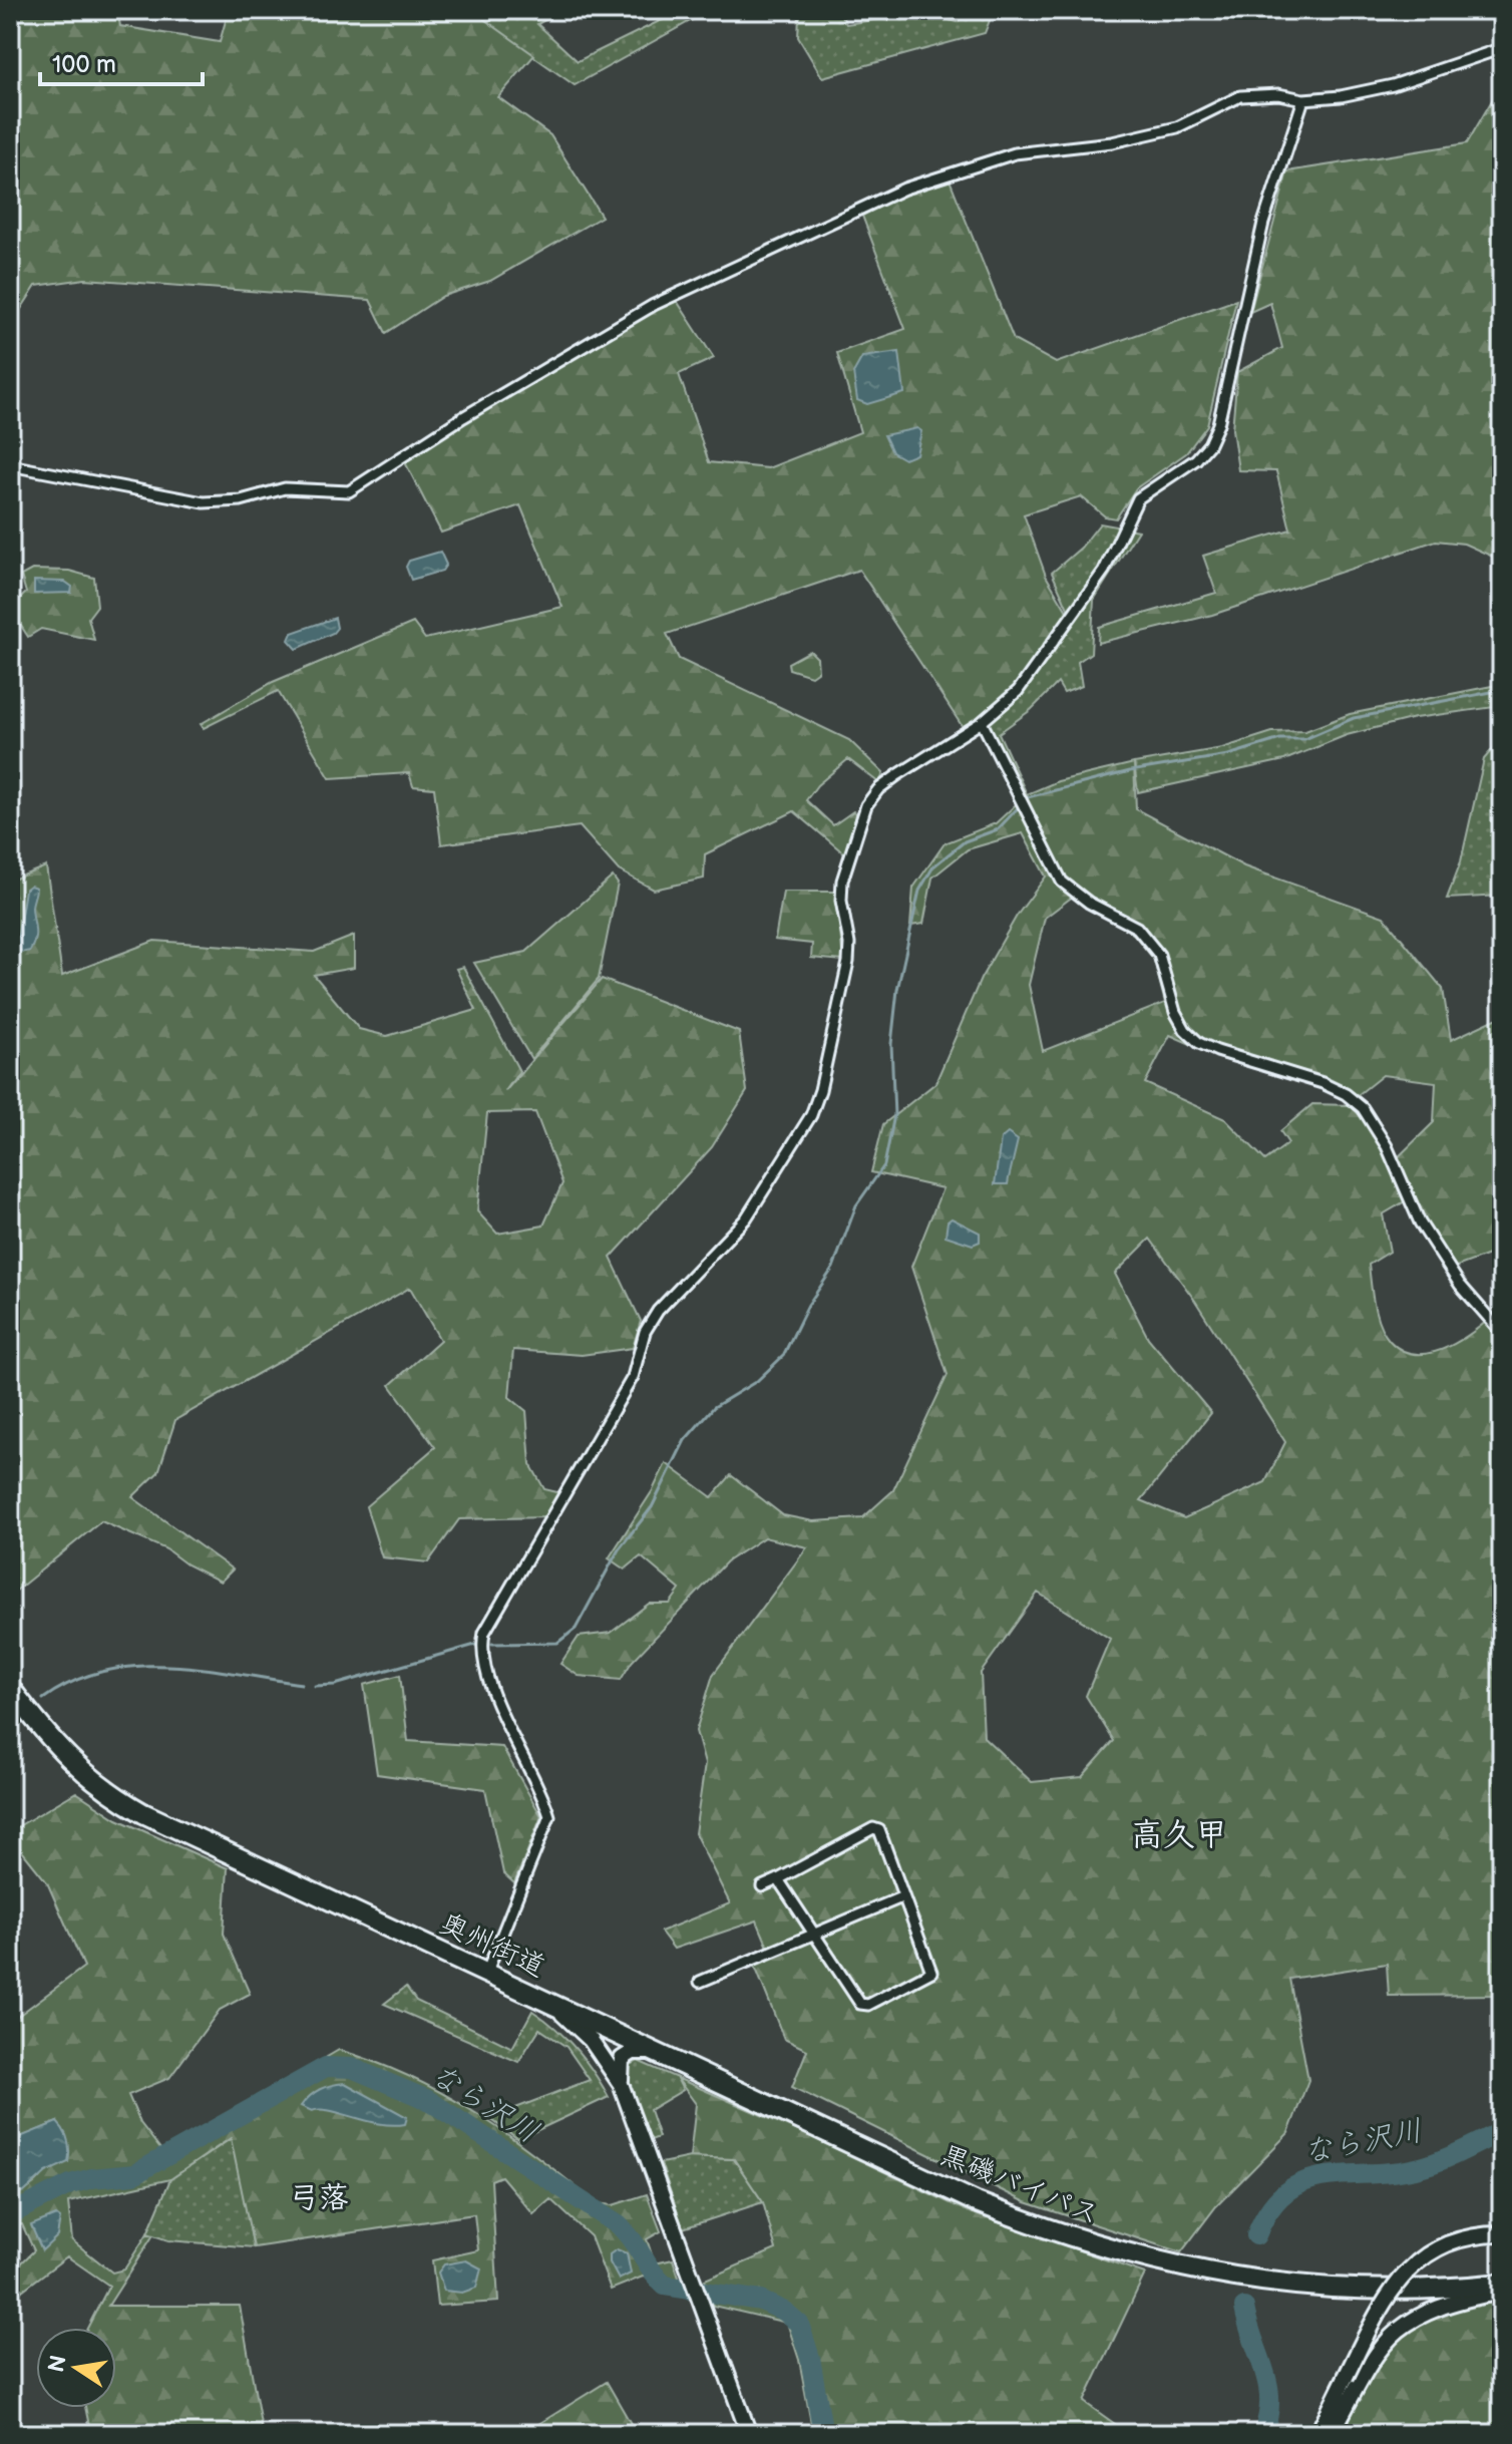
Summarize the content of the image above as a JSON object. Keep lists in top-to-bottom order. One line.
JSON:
{"streets":{"highway":["奥州街道","黒磯バイパス"]},"crossings":[["奥州街道","黒磯バイパス"]],"districts":["高久甲","弓落"],"water":["なら沢川"],"scale_bar":"100 m","north":"left"}
